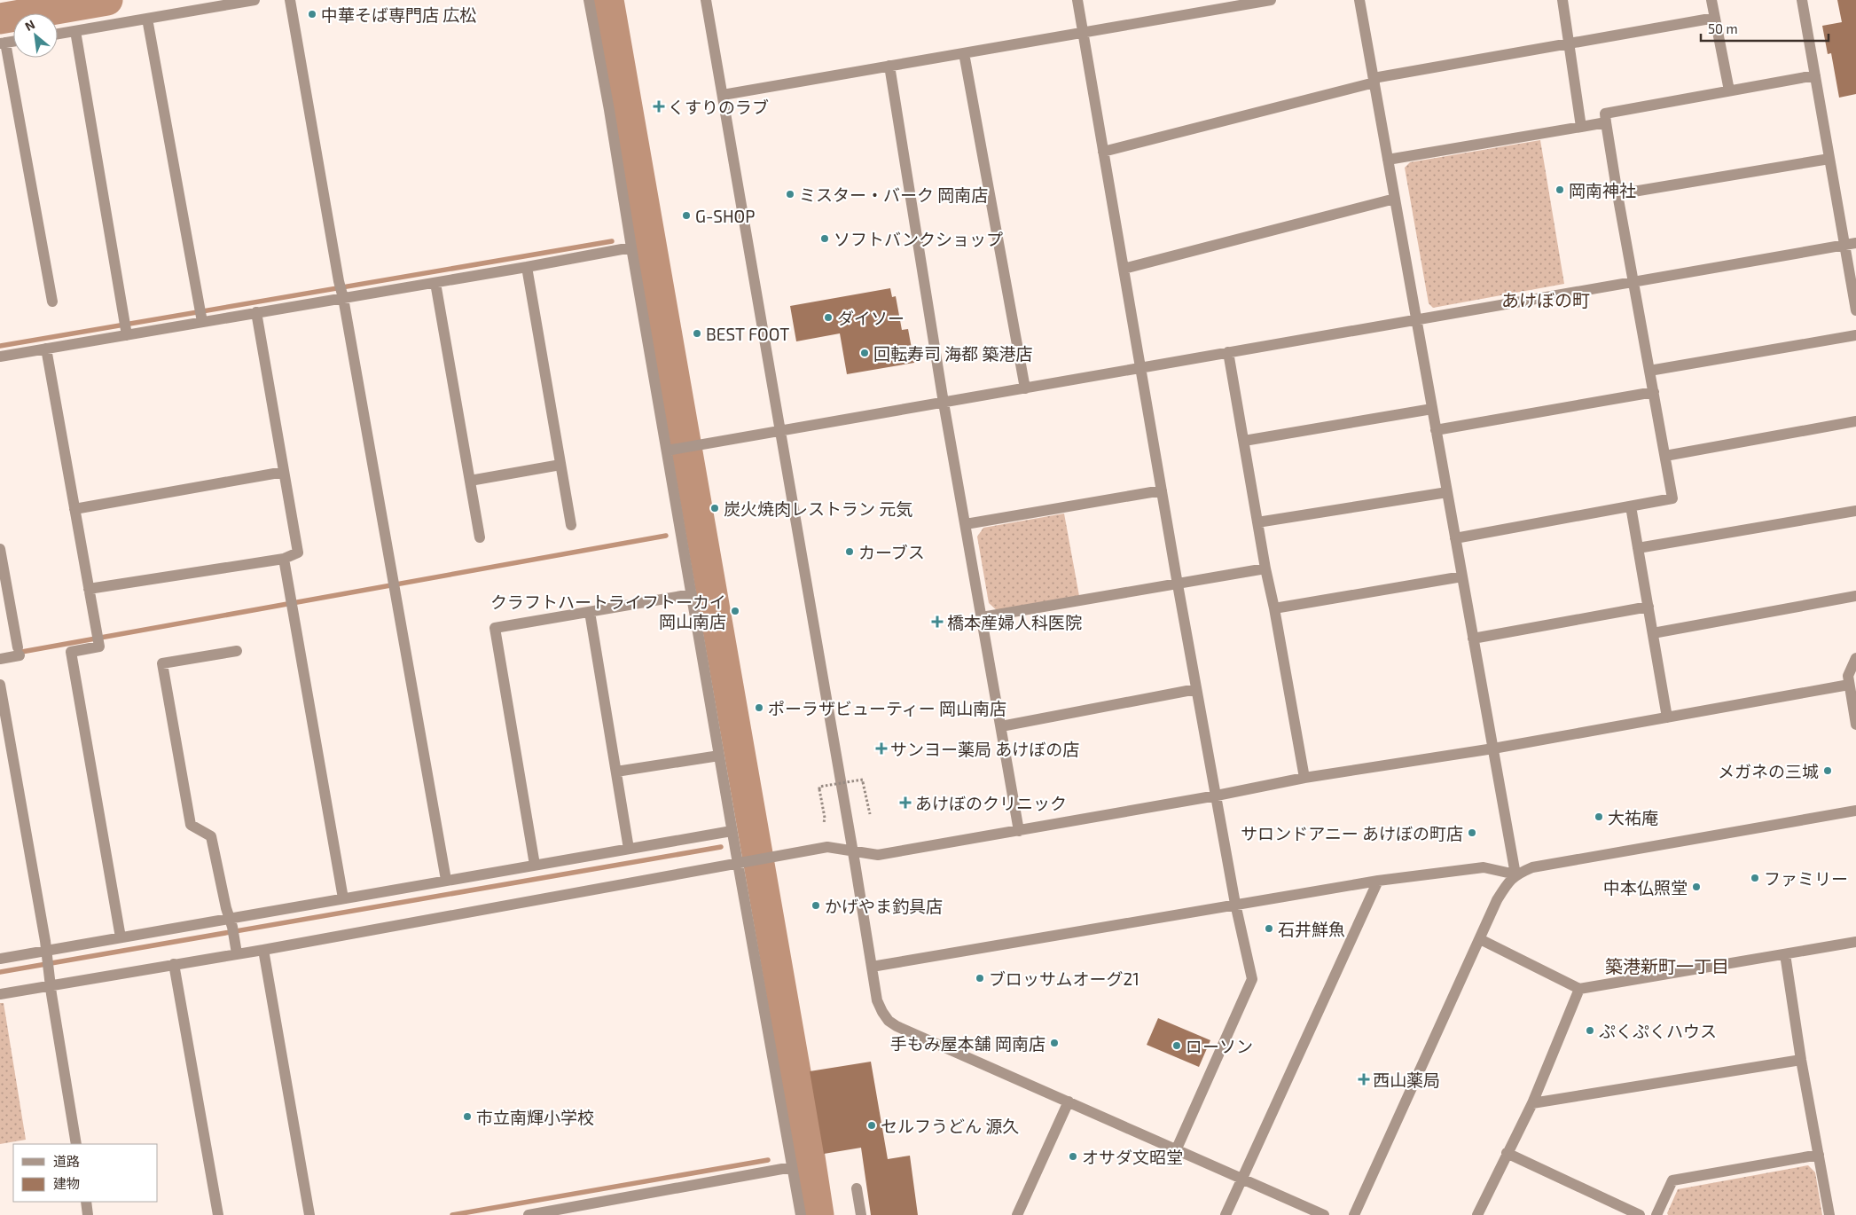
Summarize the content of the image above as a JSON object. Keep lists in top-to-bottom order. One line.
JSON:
{"districts":["あけぼの町","築港新町一丁目"],"places":{"other":["中華そば専門店 広松","岡南神社","ミスター・バーク 岡南店","G-SHOP","ソフトバンクショップ","ダイソー","BEST FOOT","回転寿司 海都 築港店","炭火焼肉レストラン 元気","カーブス","クラフトハートライフトーカイ 岡山南店","ポーラザビューティー 岡山南店","メガネの三城","大祐庵","サロンドアニー あけぼの町店","ファミリー","中本仏照堂","かげやま釣具店","石井鮮魚","ブロッサムオーグ21","ぷくぷくハウス","手もみ屋本舗 岡南店","ローソン","市立南輝小学校","セルフうどん 源久","オサダ文昭堂"],"health":["くすりのラブ","橋本産婦人科医院","サンヨー薬局 あけぼの店","あけぼのクリニック","西山薬局"]},"legend":["道路","建物"],"scale_bar":"50 m","north":"top left"}
